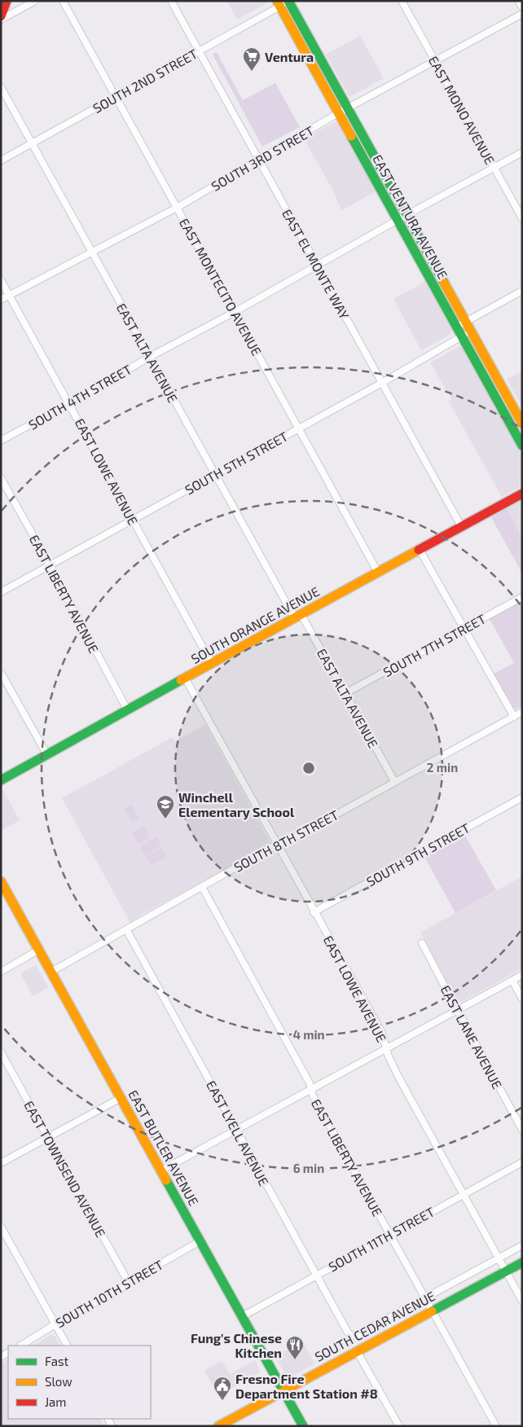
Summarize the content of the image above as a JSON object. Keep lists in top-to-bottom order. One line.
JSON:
{"streets":{"main road":["EAST VENTURA AVENUE","SOUTH ORANGE AVENUE","EAST BUTLER AVENUE","SOUTH CEDAR AVENUE"],"street":["SOUTH 2ND STREET","EAST MONO AVENUE","SOUTH 3RD STREET","EAST EL MONTE WAY","EAST MONTECITO AVENUE","EAST ALTA AVENUE","SOUTH 4TH STREET","SOUTH 5TH STREET","EAST LOWE AVENUE","EAST LIBERTY AVENUE","SOUTH 7TH STREET","SOUTH 8TH STREET","SOUTH 9TH STREET","EAST LANE AVENUE","EAST LYELL AVENUE","EAST TOWNSEND AVENUE","SOUTH 11TH STREET","SOUTH 10TH STREET"]},"crossings":[["SOUTH 2ND STREET","EAST VENTURA AVENUE"],["SOUTH 2ND STREET","EAST EL MONTE WAY"],["SOUTH 2ND STREET","EAST MONTECITO AVENUE"],["SOUTH 2ND STREET","EAST ALTA AVENUE"],["EAST MONO AVENUE","SOUTH 3RD STREET"],["EAST MONO AVENUE","SOUTH 4TH STREET"],["SOUTH 3RD STREET","EAST VENTURA AVENUE"],["SOUTH 3RD STREET","EAST EL MONTE WAY"],["SOUTH 3RD STREET","EAST MONTECITO AVENUE"],["SOUTH 3RD STREET","EAST ALTA AVENUE"],["SOUTH 3RD STREET","EAST LOWE AVENUE"],["EAST VENTURA AVENUE","SOUTH 4TH STREET"],["EAST VENTURA AVENUE","SOUTH 5TH STREET"],["EAST EL MONTE WAY","SOUTH 4TH STREET"],["EAST EL MONTE WAY","SOUTH 5TH STREET"],["EAST EL MONTE WAY","SOUTH ORANGE AVENUE"],["EAST MONTECITO AVENUE","SOUTH 4TH STREET"],["EAST MONTECITO AVENUE","SOUTH 5TH STREET"],["EAST MONTECITO AVENUE","SOUTH ORANGE AVENUE"],["EAST ALTA AVENUE","SOUTH 4TH STREET"],["EAST ALTA AVENUE","SOUTH 5TH STREET"],["EAST ALTA AVENUE","SOUTH ORANGE AVENUE"],["EAST ALTA AVENUE","SOUTH 7TH STREET"],["EAST ALTA AVENUE","SOUTH 8TH STREET"],["SOUTH 4TH STREET","EAST LOWE AVENUE"],["SOUTH 5TH STREET","EAST LOWE AVENUE"],["SOUTH 5TH STREET","EAST LIBERTY AVENUE"],["EAST LOWE AVENUE","SOUTH ORANGE AVENUE"],["EAST LOWE AVENUE","SOUTH 8TH STREET"],["EAST LOWE AVENUE","SOUTH 9TH STREET"],["EAST LOWE AVENUE","SOUTH 11TH STREET"],["EAST LOWE AVENUE","SOUTH CEDAR AVENUE"],["EAST LIBERTY AVENUE","SOUTH ORANGE AVENUE"],["EAST LIBERTY AVENUE","SOUTH 8TH STREET"],["EAST LIBERTY AVENUE","EAST LYELL AVENUE"],["EAST LIBERTY AVENUE","SOUTH 11TH STREET"],["EAST LIBERTY AVENUE","SOUTH CEDAR AVENUE"],["SOUTH 8TH STREET","EAST LYELL AVENUE"],["SOUTH 8TH STREET","EAST BUTLER AVENUE"],["EAST LYELL AVENUE","SOUTH 11TH STREET"],["EAST BUTLER AVENUE","SOUTH 11TH STREET"],["EAST BUTLER AVENUE","SOUTH 10TH STREET"],["EAST BUTLER AVENUE","SOUTH CEDAR AVENUE"],["EAST TOWNSEND AVENUE","SOUTH 10TH STREET"]],"places":{"supermarket":["Ventura"],"school or university":["Winchell Elementary School"],"restaurant":["Fung's Chinese Kitchen"],"public building":["Fresno Fire Department Station #8"]},"legend":["Fast","Slow","Jam"],"rings":["2 min","4 min","6 min"]}
